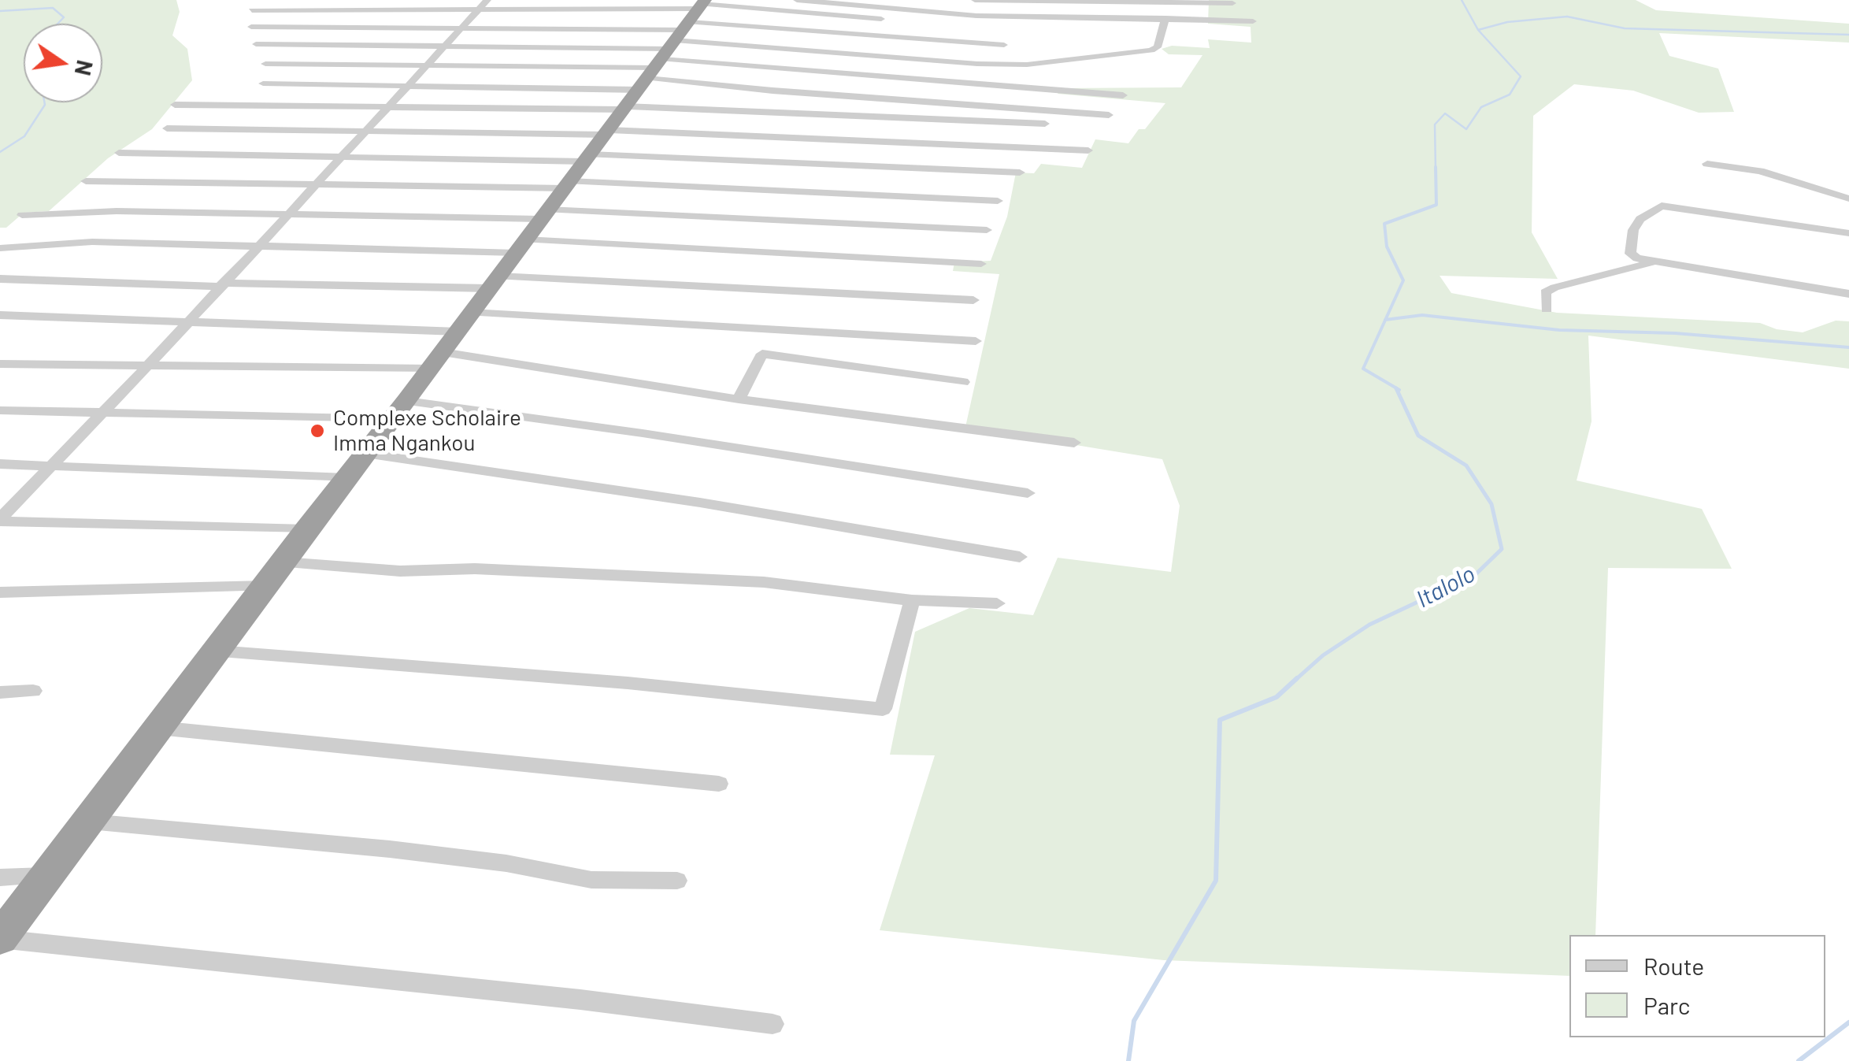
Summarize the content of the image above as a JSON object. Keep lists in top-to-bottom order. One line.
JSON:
{"water":["Italolo"],"places":["Complexe Scholaire Imma Ngankou"],"legend":["Route","Parc"],"north":"right"}
